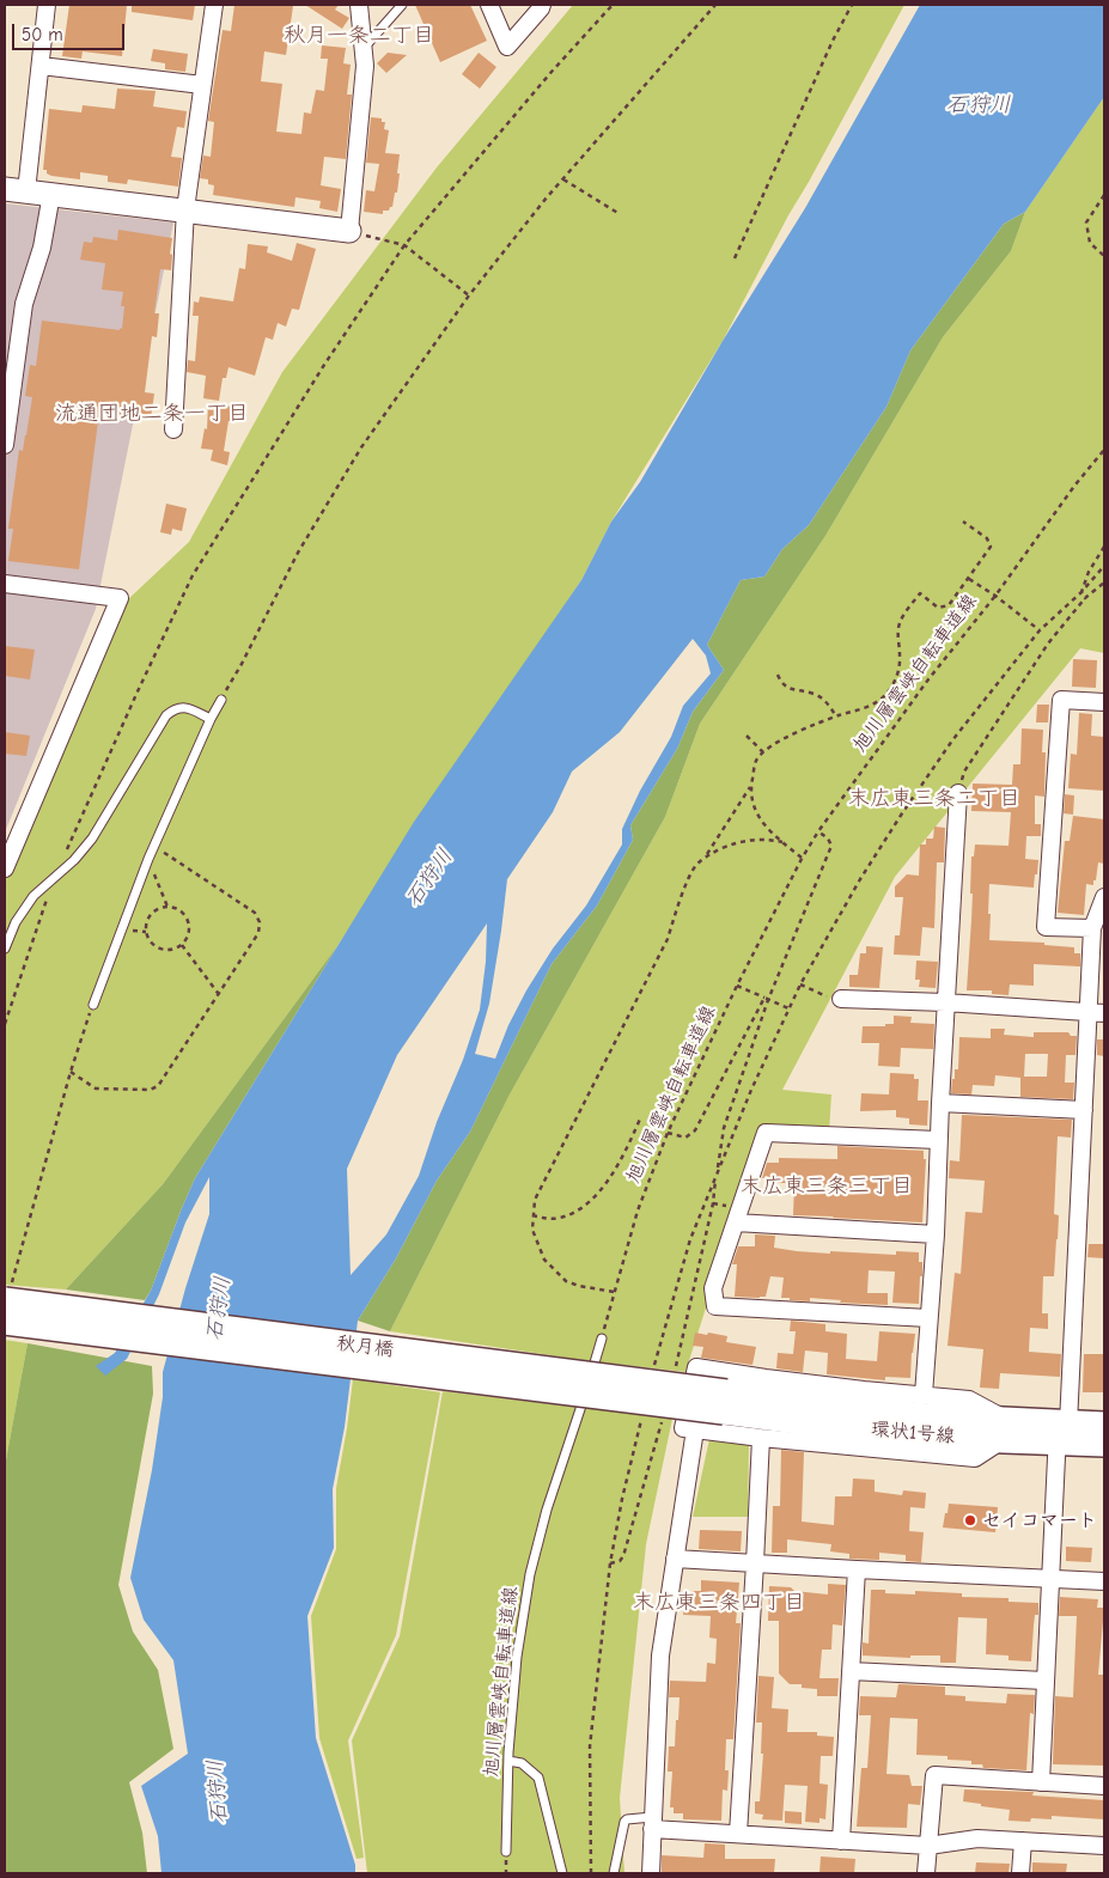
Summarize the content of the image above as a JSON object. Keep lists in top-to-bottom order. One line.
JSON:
{"streets":{"main road":["秋月橋","環状1号線"],"lane":["旭川層雲峡自転車道線"]},"crossings":[["秋月橋","環状1号線"]],"districts":["秋月一条二丁目","流通団地二条一丁目","末広東三条二丁目","末広東三条三丁目","末広東三条四丁目"],"water":["石狩川"],"places":["セイコマート"],"scale_bar":"50 m"}
